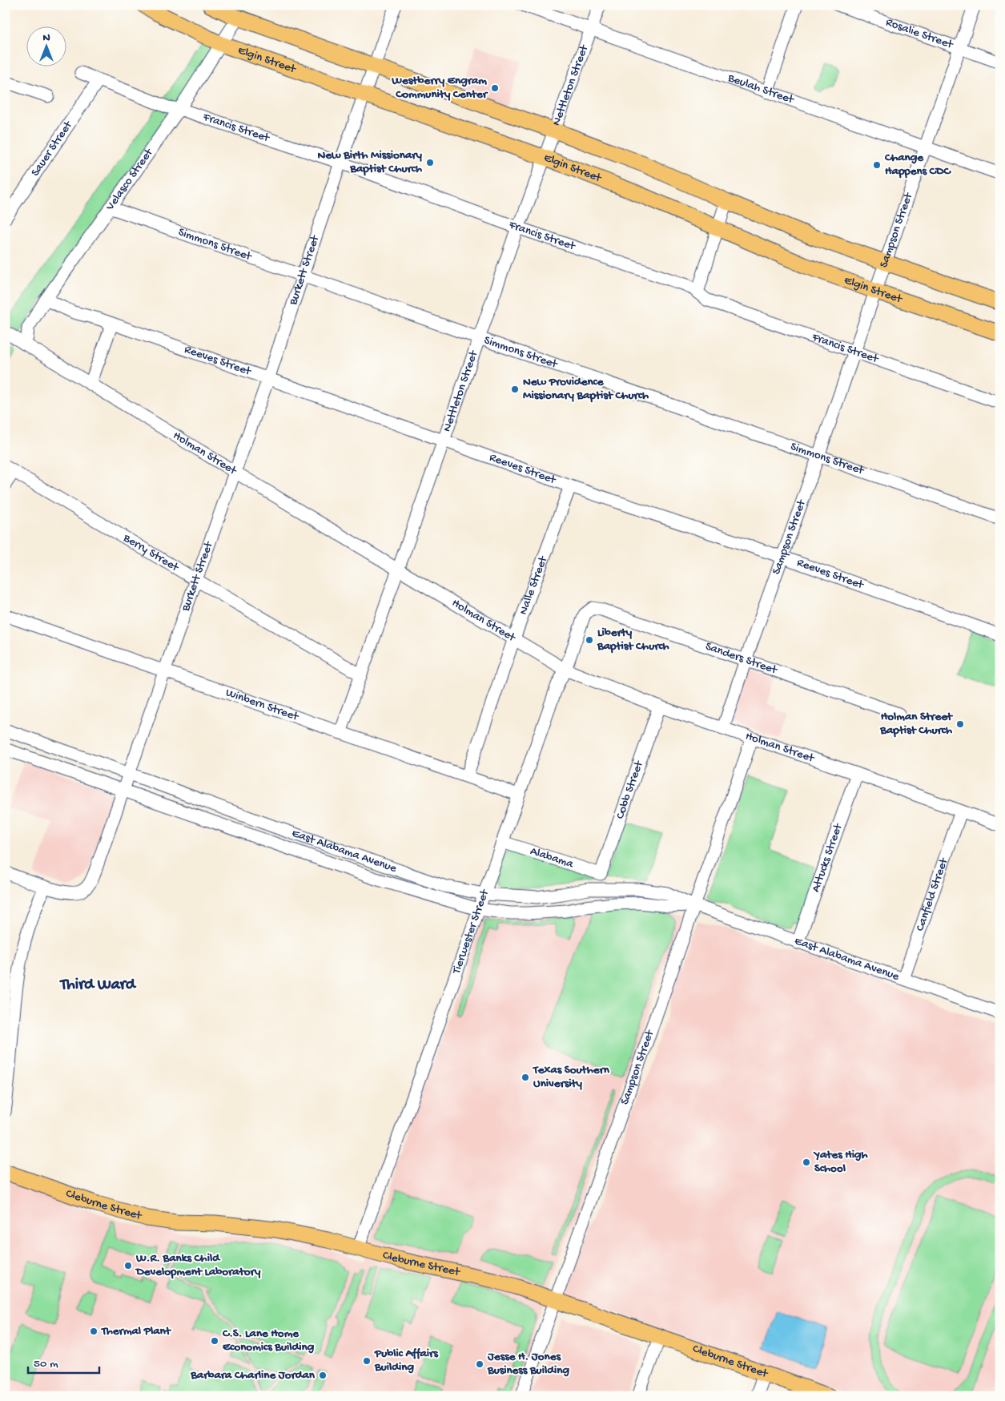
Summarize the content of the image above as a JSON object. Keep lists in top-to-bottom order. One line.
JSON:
{"streets":{"main road":["Elgin Street","Cleburne Street"],"street":["Rosalie Street","Nettleton Street","Beulah Street","Francis Street","Sauer Street","Velasco Street","Sampson Street","Simmons Street","Burkett Street","Reeves Street","Holman Street","Berry Street","Nalle Street","Sanders Street","Winbern Street","Cobb Street","East Alabama Avenue","Alabama","Attucks Street","Canfield Street","Tierwester Street"]},"crossings":[["Rosalie Street","Sampson Street"],["Elgin Street","Nettleton Street"],["Elgin Street","Velasco Street"],["Elgin Street","Sampson Street"],["Elgin Street","Burkett Street"],["Nettleton Street","Beulah Street"],["Nettleton Street","Francis Street"],["Nettleton Street","Simmons Street"],["Nettleton Street","Reeves Street"],["Nettleton Street","Holman Street"],["Nettleton Street","Berry Street"],["Nettleton Street","Winbern Street"],["Beulah Street","Sampson Street"],["Francis Street","Sauer Street"],["Francis Street","Velasco Street"],["Francis Street","Sampson Street"],["Francis Street","Burkett Street"],["Velasco Street","Simmons Street"],["Velasco Street","Reeves Street"],["Velasco Street","Holman Street"],["Sampson Street","Simmons Street"],["Sampson Street","Reeves Street"],["Sampson Street","Holman Street"],["Sampson Street","Sanders Street"],["Sampson Street","East Alabama Avenue"],["Sampson Street","Cleburne Street"],["Simmons Street","Burkett Street"],["Burkett Street","Reeves Street"],["Burkett Street","Holman Street"],["Burkett Street","Berry Street"],["Burkett Street","Winbern Street"],["Burkett Street","East Alabama Avenue"],["Reeves Street","Nalle Street"],["Holman Street","Nalle Street"],["Holman Street","Cobb Street"],["Holman Street","Attucks Street"],["Holman Street","Canfield Street"],["Holman Street","Tierwester Street"],["Nalle Street","Winbern Street"],["Sanders Street","Tierwester Street"],["Winbern Street","Tierwester Street"],["Cobb Street","Alabama"],["East Alabama Avenue","Attucks Street"],["East Alabama Avenue","Canfield Street"],["East Alabama Avenue","Tierwester Street"],["Alabama","Tierwester Street"],["Tierwester Street","Cleburne Street"]],"districts":["Third Ward"],"places":["Westberry Engram Community Center","New Birth Missionary Baptist Church","Change Happens CDC","New Providence Missionary Baptist Church","Liberty Baptist Church","Holman Street Baptist Church","Texas Southern University","Yates High School","W.R. Banks Child Development Laboratory","Thermal Plant","C.S. Lane Home Economics Building","Public Affairs Building","Jesse H. Jones Business Building","Barbara Charline Jordan"],"scale_bar":"50 m","north":"top"}
